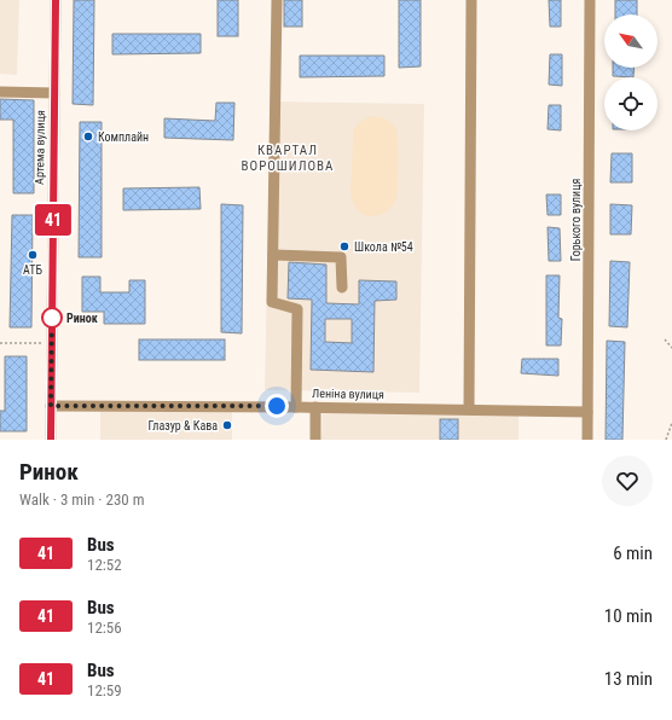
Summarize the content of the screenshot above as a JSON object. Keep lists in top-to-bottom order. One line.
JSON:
{"streets":{"street":["Артема вулиця","Горького вулиця","Леніна вулиця"]},"crossings":[["Артема вулиця","Леніна вулиця"],["Горького вулиця","Леніна вулиця"]],"districts":["КВАРТАЛ ВОРОШИЛОВА"],"places":["Комплайн","Школа №54","АТБ","Ринок","Глазур & Кава"],"lines":["bus line 41"],"north":"top left","page":{"on_map":"41","heading":["Ринок","Walk · 3 min · 230 m"],"list":[{"mark":"41","name":"Bus","note":"12:52","value":"6 min"},{"mark":"41","name":"Bus","note":"12:56","value":"10 min"},{"mark":"41","name":"Bus","note":"12:59","value":"13 min"}]}}
